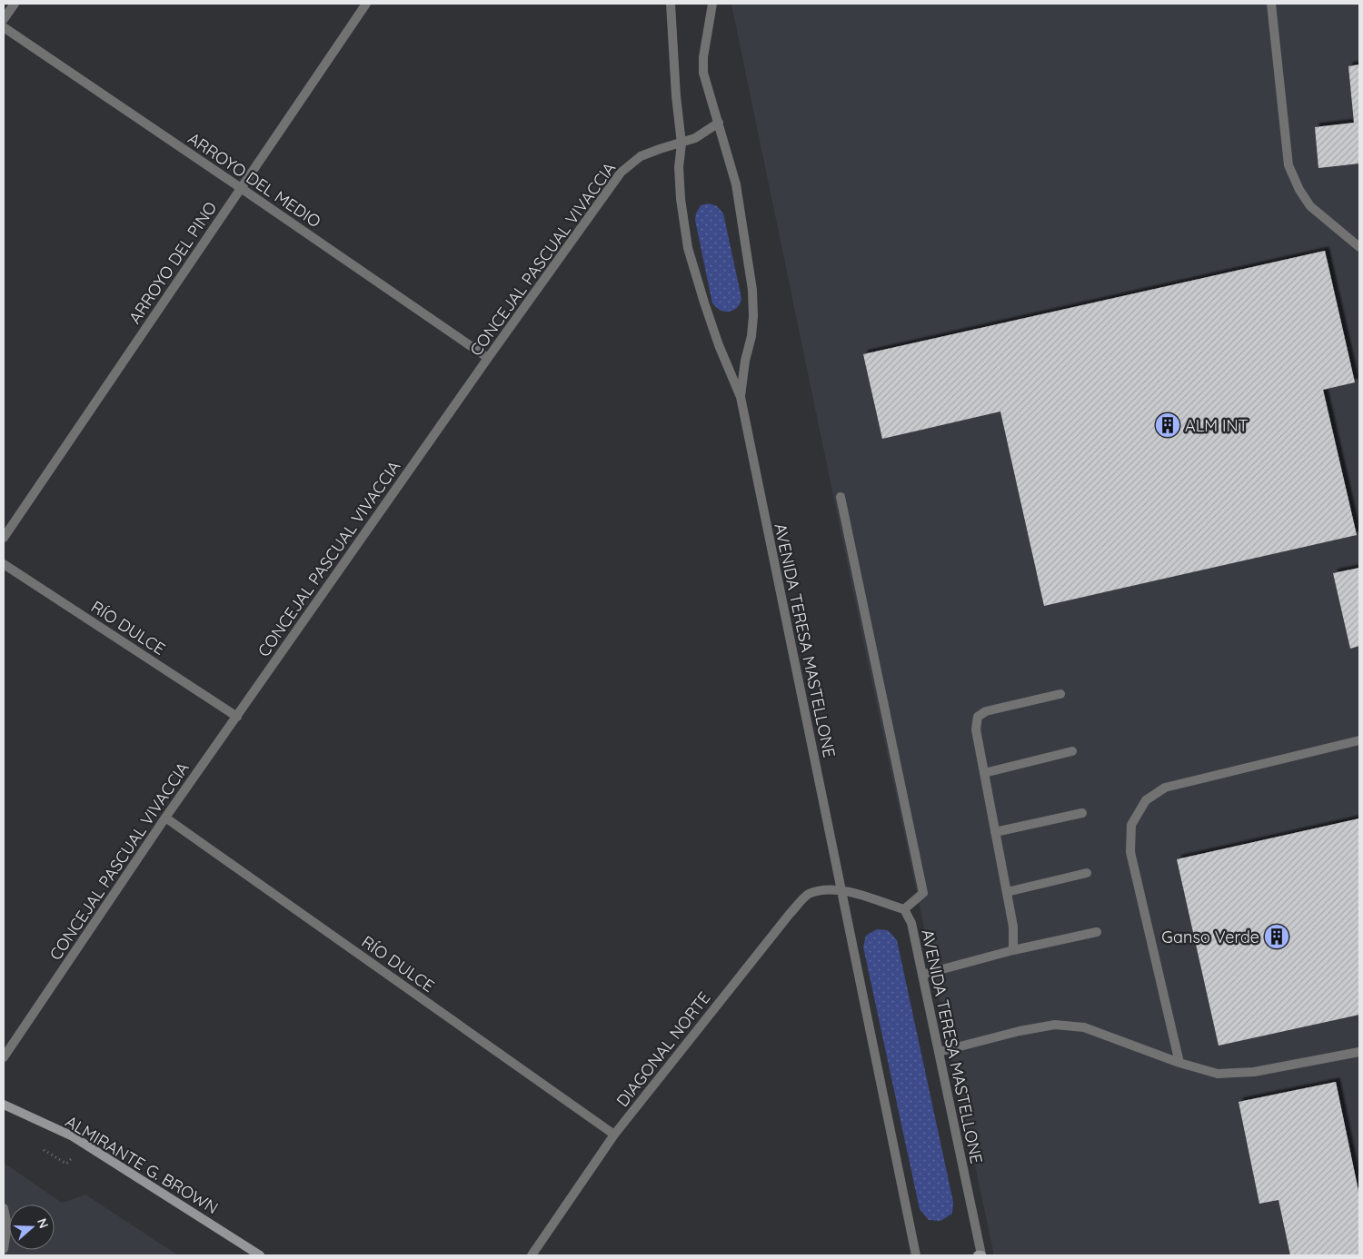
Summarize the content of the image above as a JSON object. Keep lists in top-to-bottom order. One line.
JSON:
{"streets":{"street":["ARROYO DEL MEDIO","CONCEJAL PASCUAL VIVACCIA","ARROYO DEL PINO","RÍO DULCE","AVENIDA TERESA MASTELLONE","DIAGONAL NORTE","ALMIRANTE G. BROWN"]},"crossings":[["ARROYO DEL MEDIO","CONCEJAL PASCUAL VIVACCIA"],["ARROYO DEL MEDIO","ARROYO DEL PINO"],["CONCEJAL PASCUAL VIVACCIA","RÍO DULCE"],["CONCEJAL PASCUAL VIVACCIA","AVENIDA TERESA MASTELLONE"],["RÍO DULCE","DIAGONAL NORTE"],["AVENIDA TERESA MASTELLONE","DIAGONAL NORTE"]],"places":{"building":["ALM INT","Ganso Verde"]},"north":"right"}
